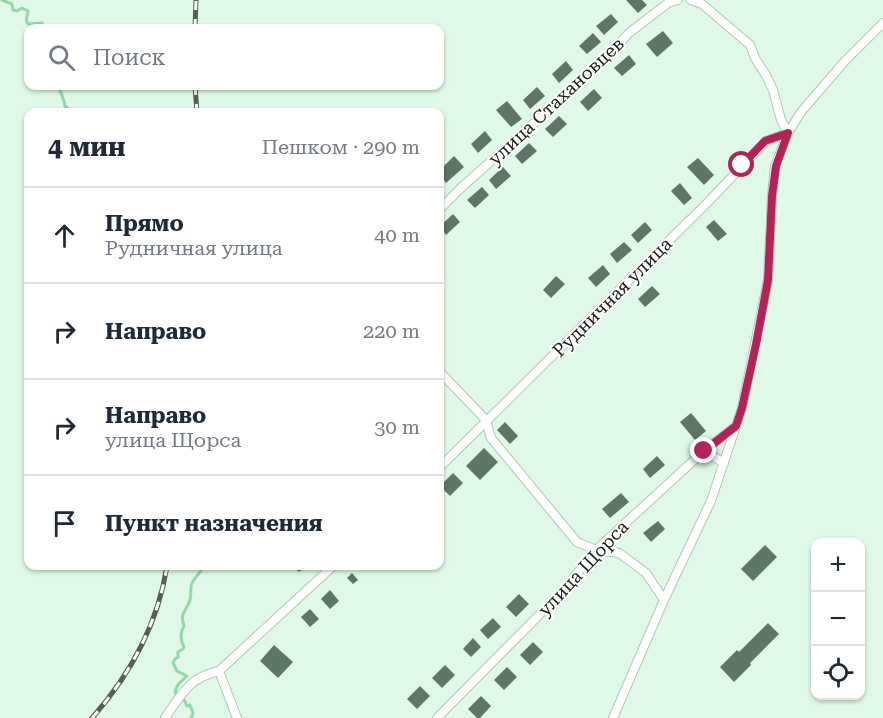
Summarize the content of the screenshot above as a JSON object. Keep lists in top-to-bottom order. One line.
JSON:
{"streets":{"street":["улица Стахановцев","Рудничная улица","улица Щорса"]},"page":{"search":"Поиск","heading":["4 мин","Пешком · 290 m"],"list":[["Прямо","Рудничная улица","40 m"],["Направо","220 m"],["Направо","улица Щорса","30 m"],"Пункт назначения"],"map_buttons":["+","−"]}}
